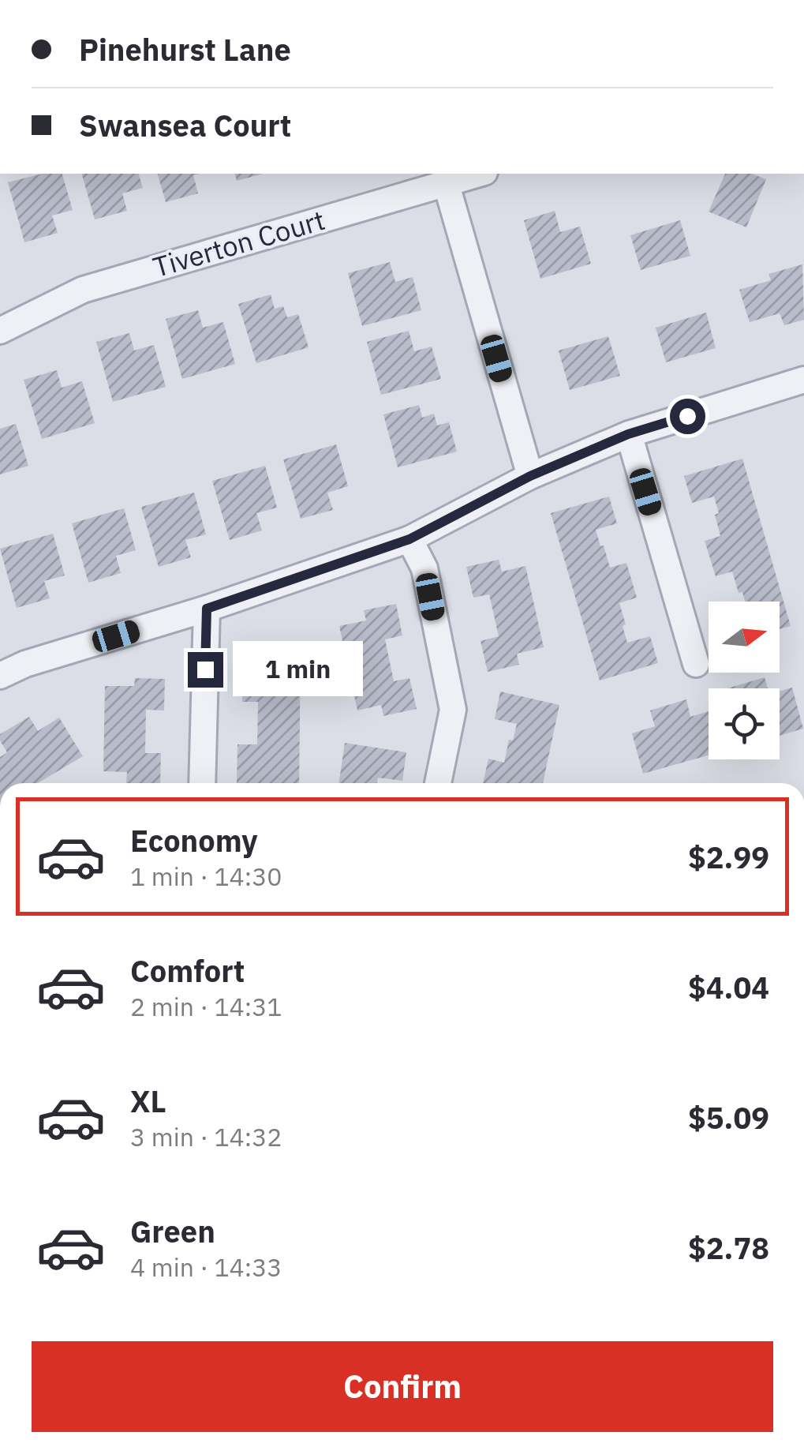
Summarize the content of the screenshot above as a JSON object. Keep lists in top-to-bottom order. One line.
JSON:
{"streets":{"street":["Tiverton Court"]},"north":"right","page":{"banner":["Pinehurst Lane","Swansea Court"],"bubble":"1 min","list":[{"name":"Economy","note":"1 min · 14:30","value":"$2.99"},{"name":"Comfort","note":"2 min · 14:31","value":"$4.04"},{"name":"XL","note":"3 min · 14:32","value":"$5.09"},{"name":"Green","note":"4 min · 14:33","value":"$2.78"}],"buttons":"Confirm"}}
